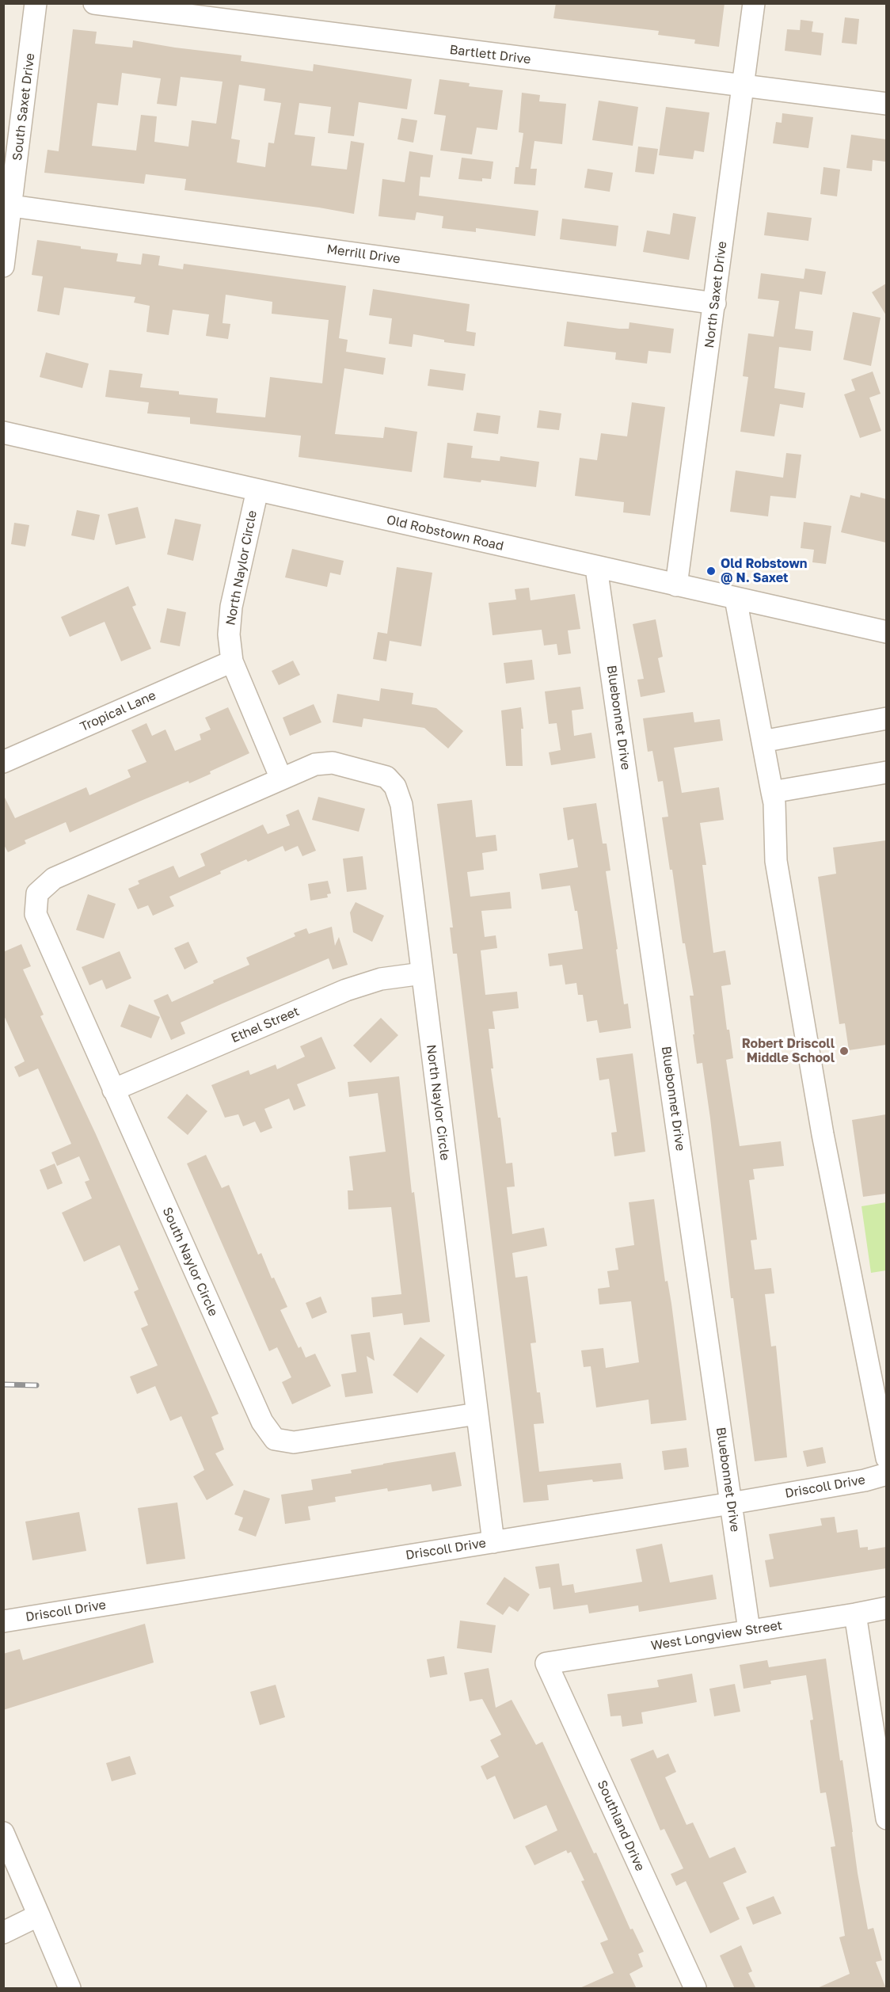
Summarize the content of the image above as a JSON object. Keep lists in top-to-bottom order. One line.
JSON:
{"streets":{"street":["Bartlett Drive","South Saxet Drive","Merrill Drive","North Saxet Drive","Old Robstown Road","North Naylor Circle","Tropical Lane","Bluebonnet Drive","Ethel Street","South Naylor Circle","Driscoll Drive","West Longview Street","Southland Drive"]},"crossings":[["Bartlett Drive","North Saxet Drive"],["South Saxet Drive","Merrill Drive"],["Merrill Drive","North Saxet Drive"],["North Saxet Drive","Old Robstown Road"],["Old Robstown Road","North Naylor Circle"],["Old Robstown Road","Bluebonnet Drive"],["North Naylor Circle","Tropical Lane"],["North Naylor Circle","Ethel Street"],["North Naylor Circle","South Naylor Circle"],["North Naylor Circle","Driscoll Drive"],["Bluebonnet Drive","Driscoll Drive"],["Bluebonnet Drive","West Longview Street"],["Ethel Street","South Naylor Circle"],["West Longview Street","Southland Drive"]],"places":["Old Robstown @ N. Saxet","Robert Driscoll Middle School"]}
